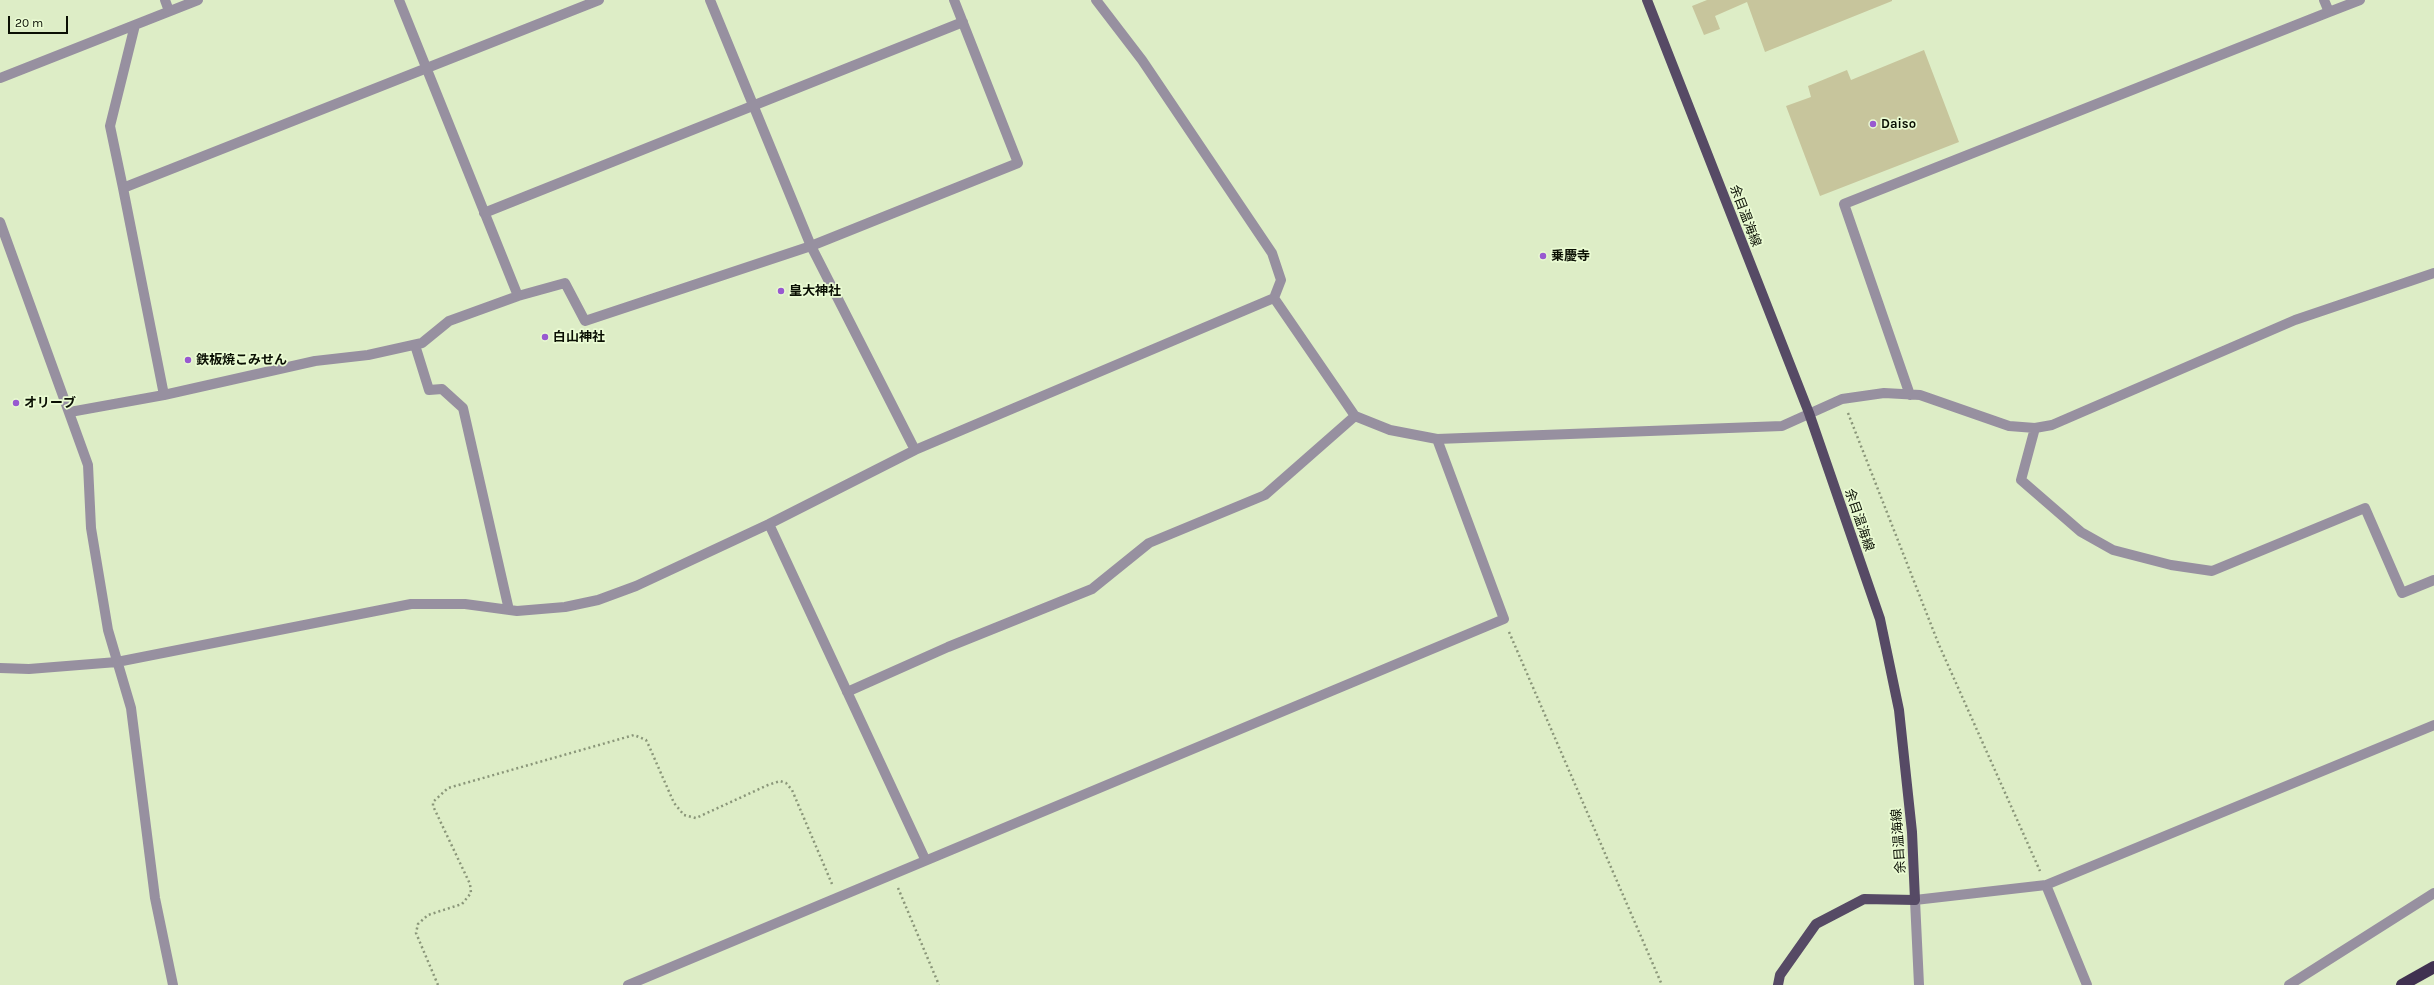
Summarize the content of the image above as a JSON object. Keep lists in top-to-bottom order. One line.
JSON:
{"streets":{"main road":["余目温海線"]},"places":["Daiso","乗慶寺","皇大神社","白山神社","鉄板焼こみせん","オリーブ"],"scale_bar":"20 m"}
